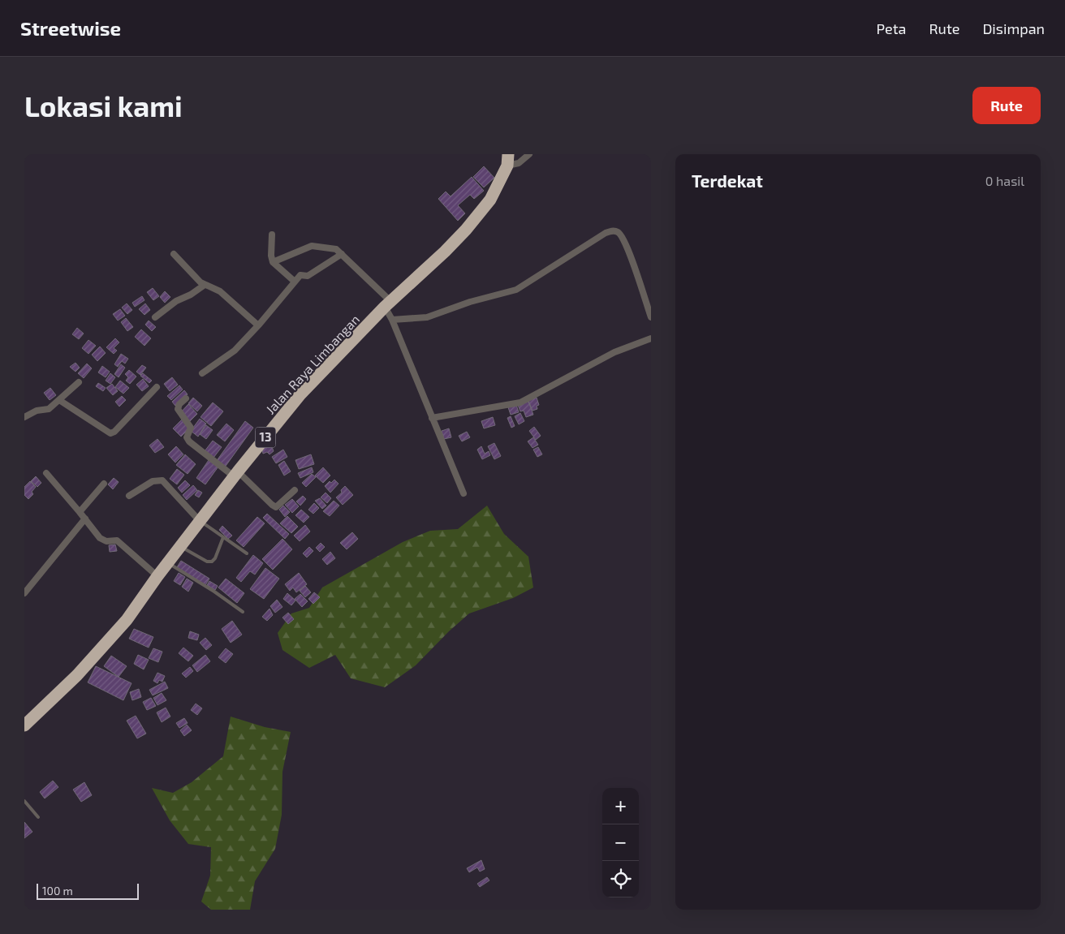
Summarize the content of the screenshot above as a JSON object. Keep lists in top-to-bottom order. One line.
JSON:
{"streets":{"highway":["Jalan Raya Limbangan","13"]},"scale_bar":"100 m","page":{"header":"Streetwise","nav":["Peta","Rute","Disimpan"],"buttons":"Rute","title":"Lokasi kami","heading":["Terdekat","0 hasil"],"map_buttons":["+","−"],"scale":"100 m"}}
